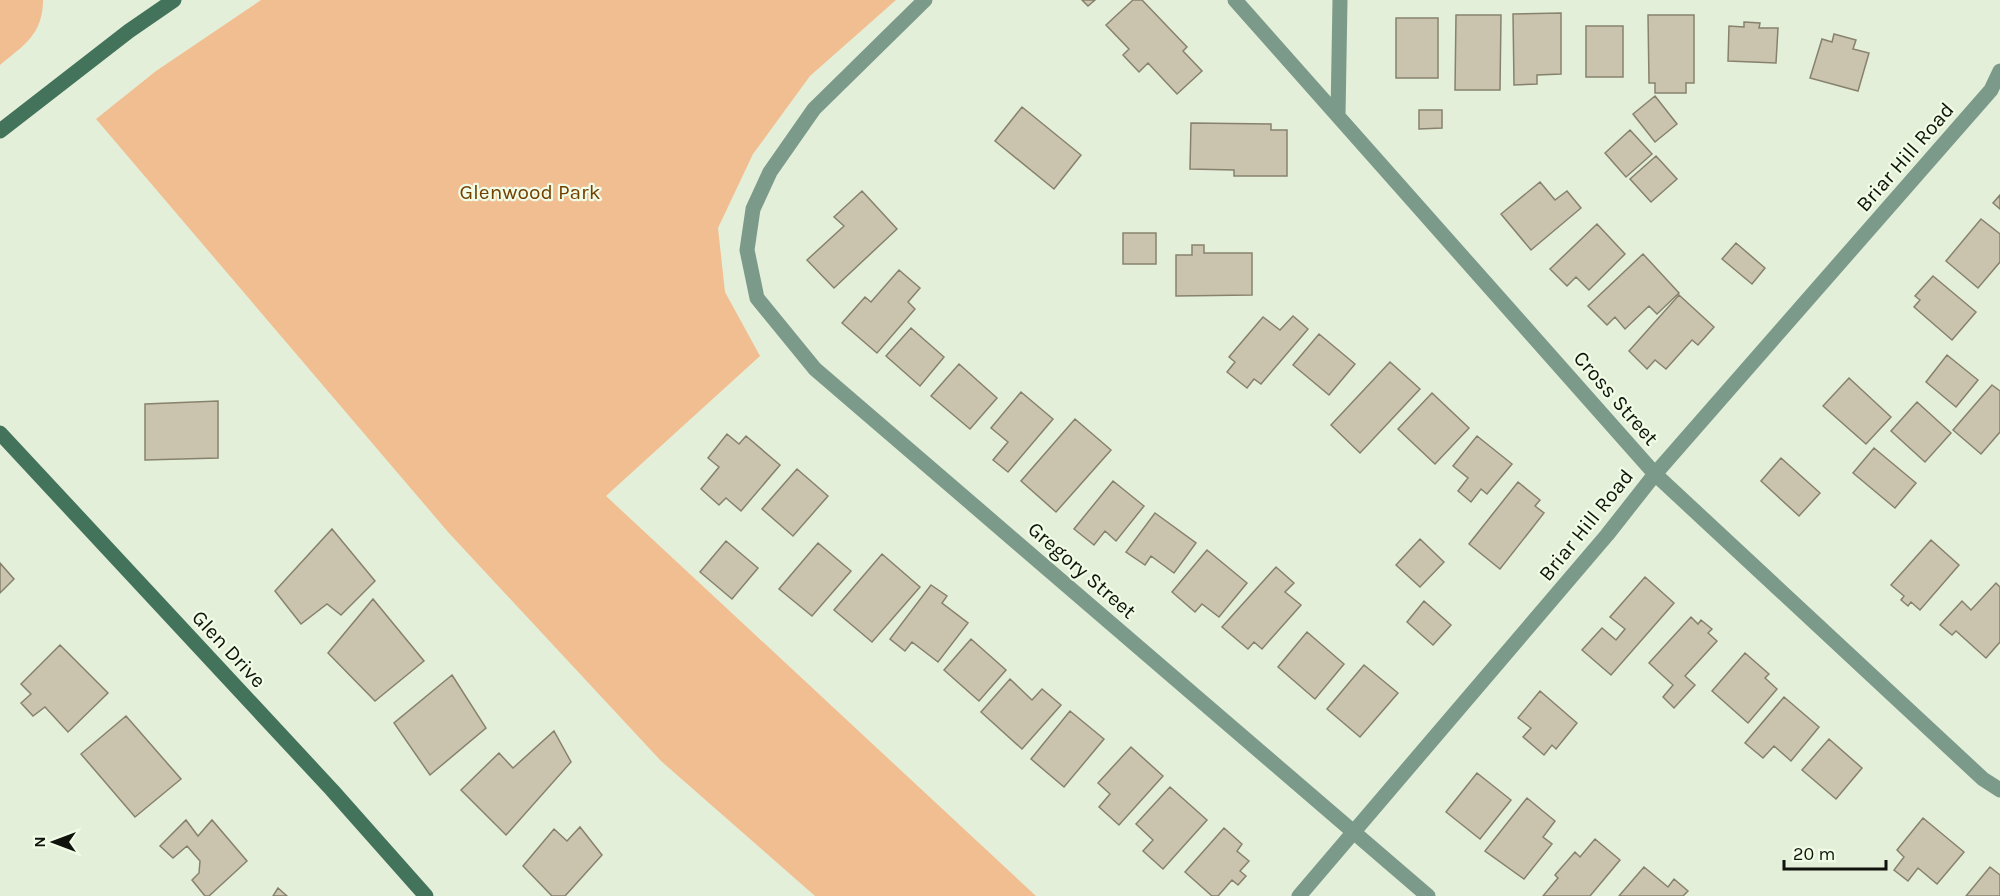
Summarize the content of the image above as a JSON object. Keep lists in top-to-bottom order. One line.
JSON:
{"streets":{"street":["Briar Hill Road","Cross Street","Gregory Street","Glen Drive"]},"crossings":[["Briar Hill Road","Cross Street"],["Briar Hill Road","Gregory Street"]],"parks":["Glenwood Park"],"scale_bar":"20 m","north":"left"}
